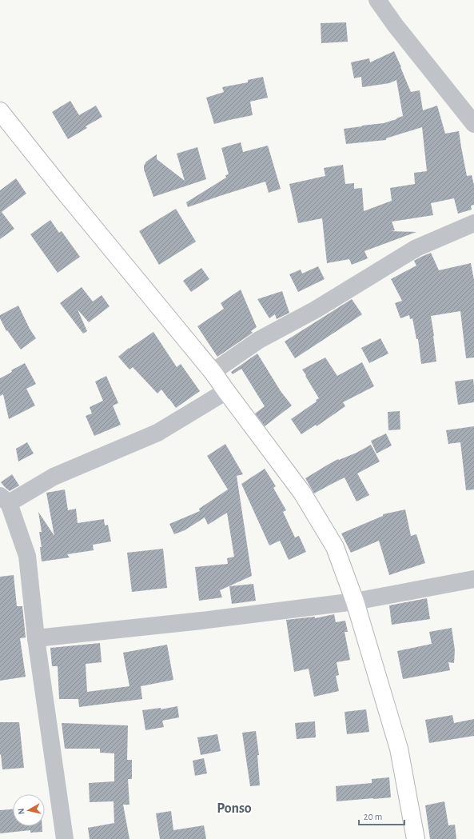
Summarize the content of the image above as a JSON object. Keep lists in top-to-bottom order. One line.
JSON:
{"districts":["Ponso"],"scale_bar":"20 m","north":"left"}
